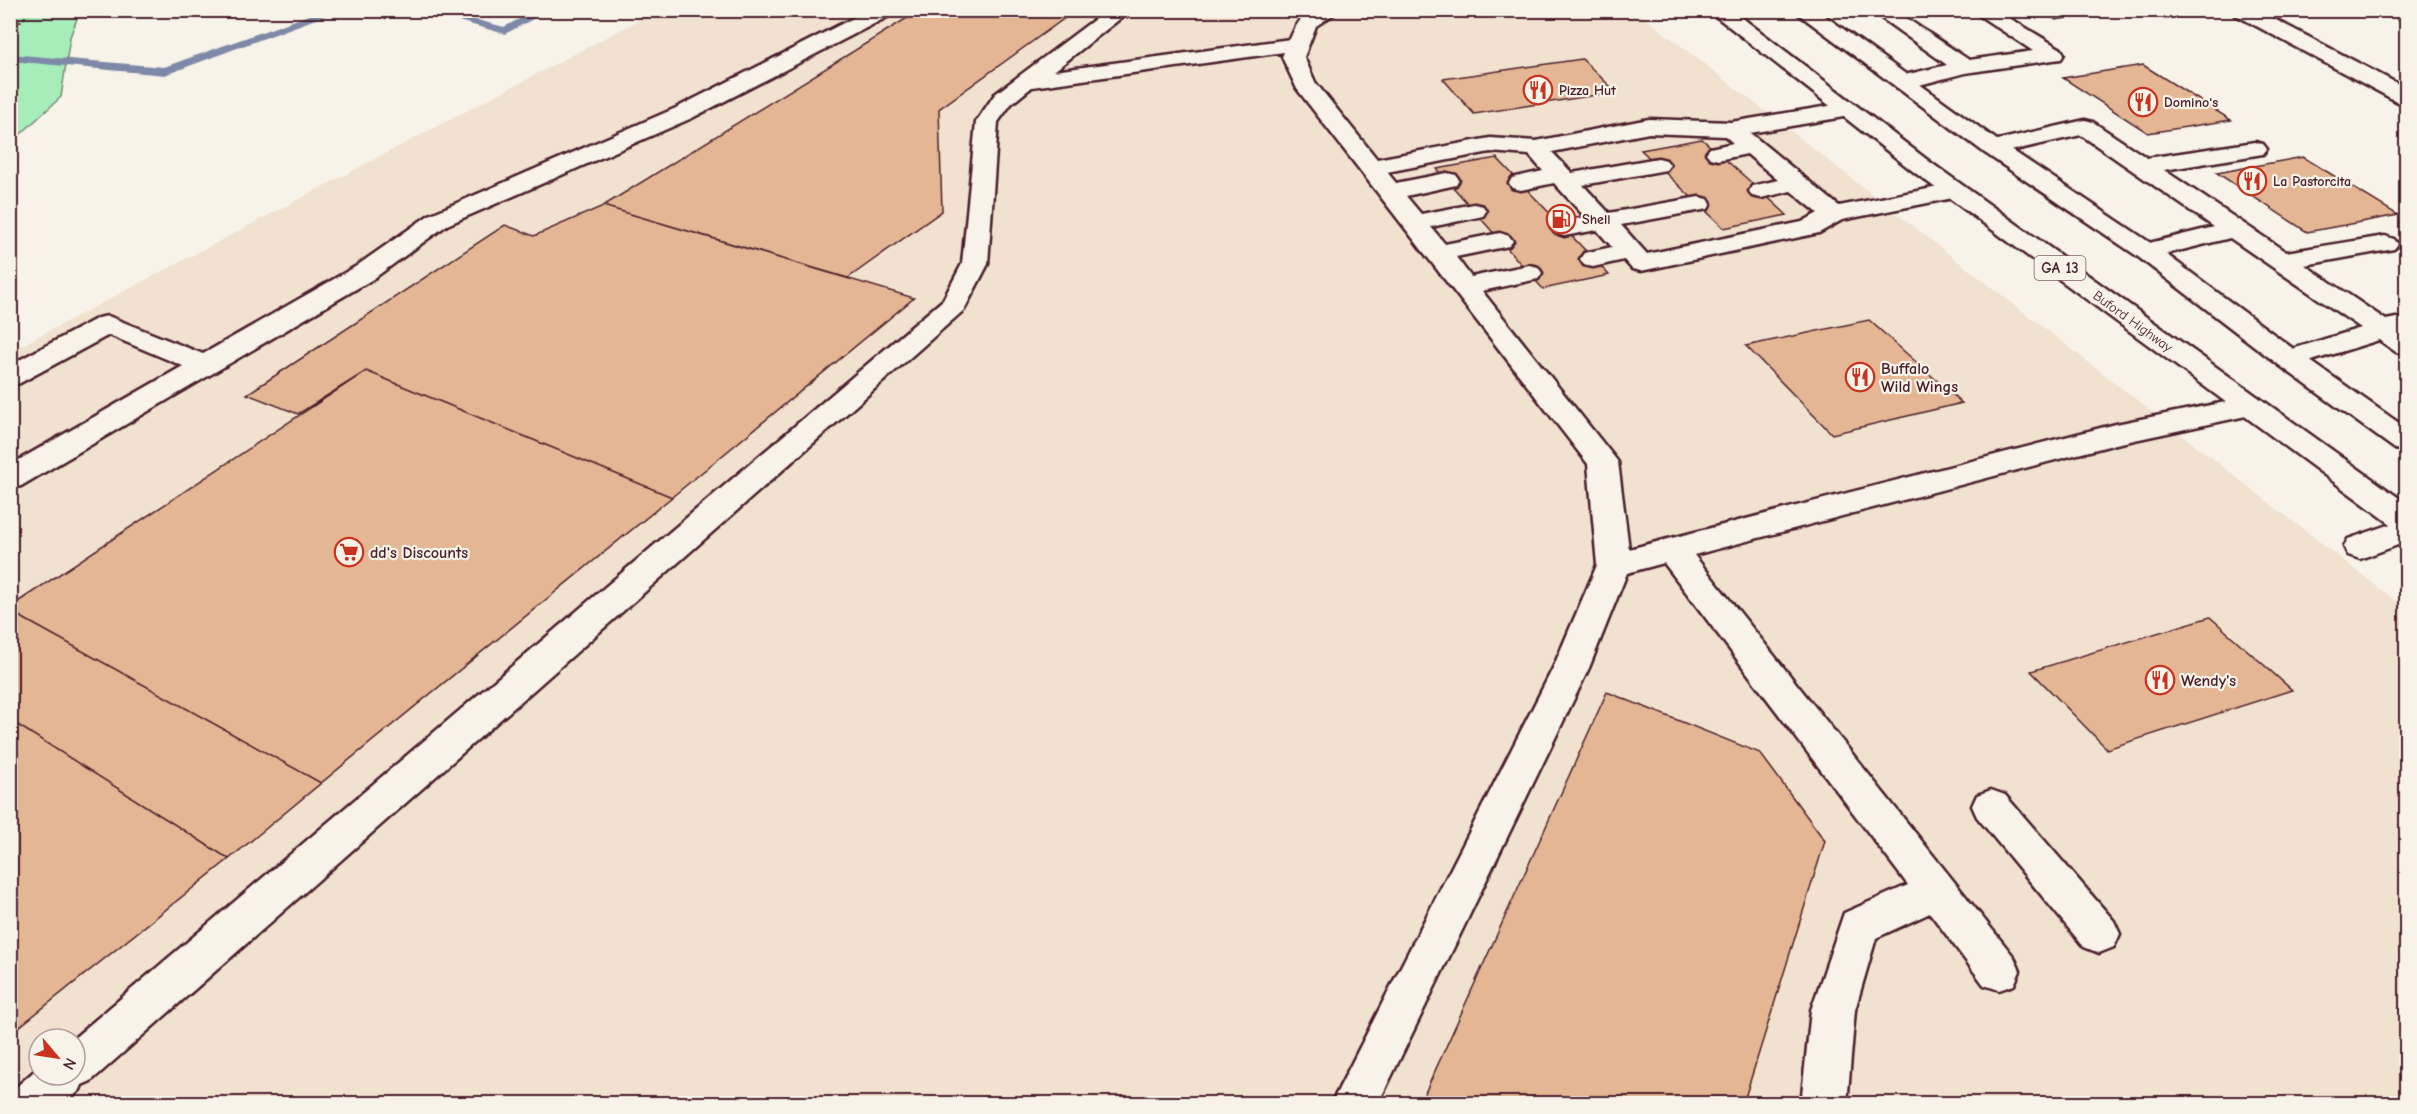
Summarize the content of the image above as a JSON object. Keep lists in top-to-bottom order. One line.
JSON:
{"streets":{"main road":["GA 13","Buford Highway"]},"places":{"restaurant":["Pizza Hut","Domino's","La Pastorcita","Buffalo Wild Wings","Wendy's"],"fuel station":["Shell"],"supermarket":["dd's Discounts"]},"north":"bottom right"}
